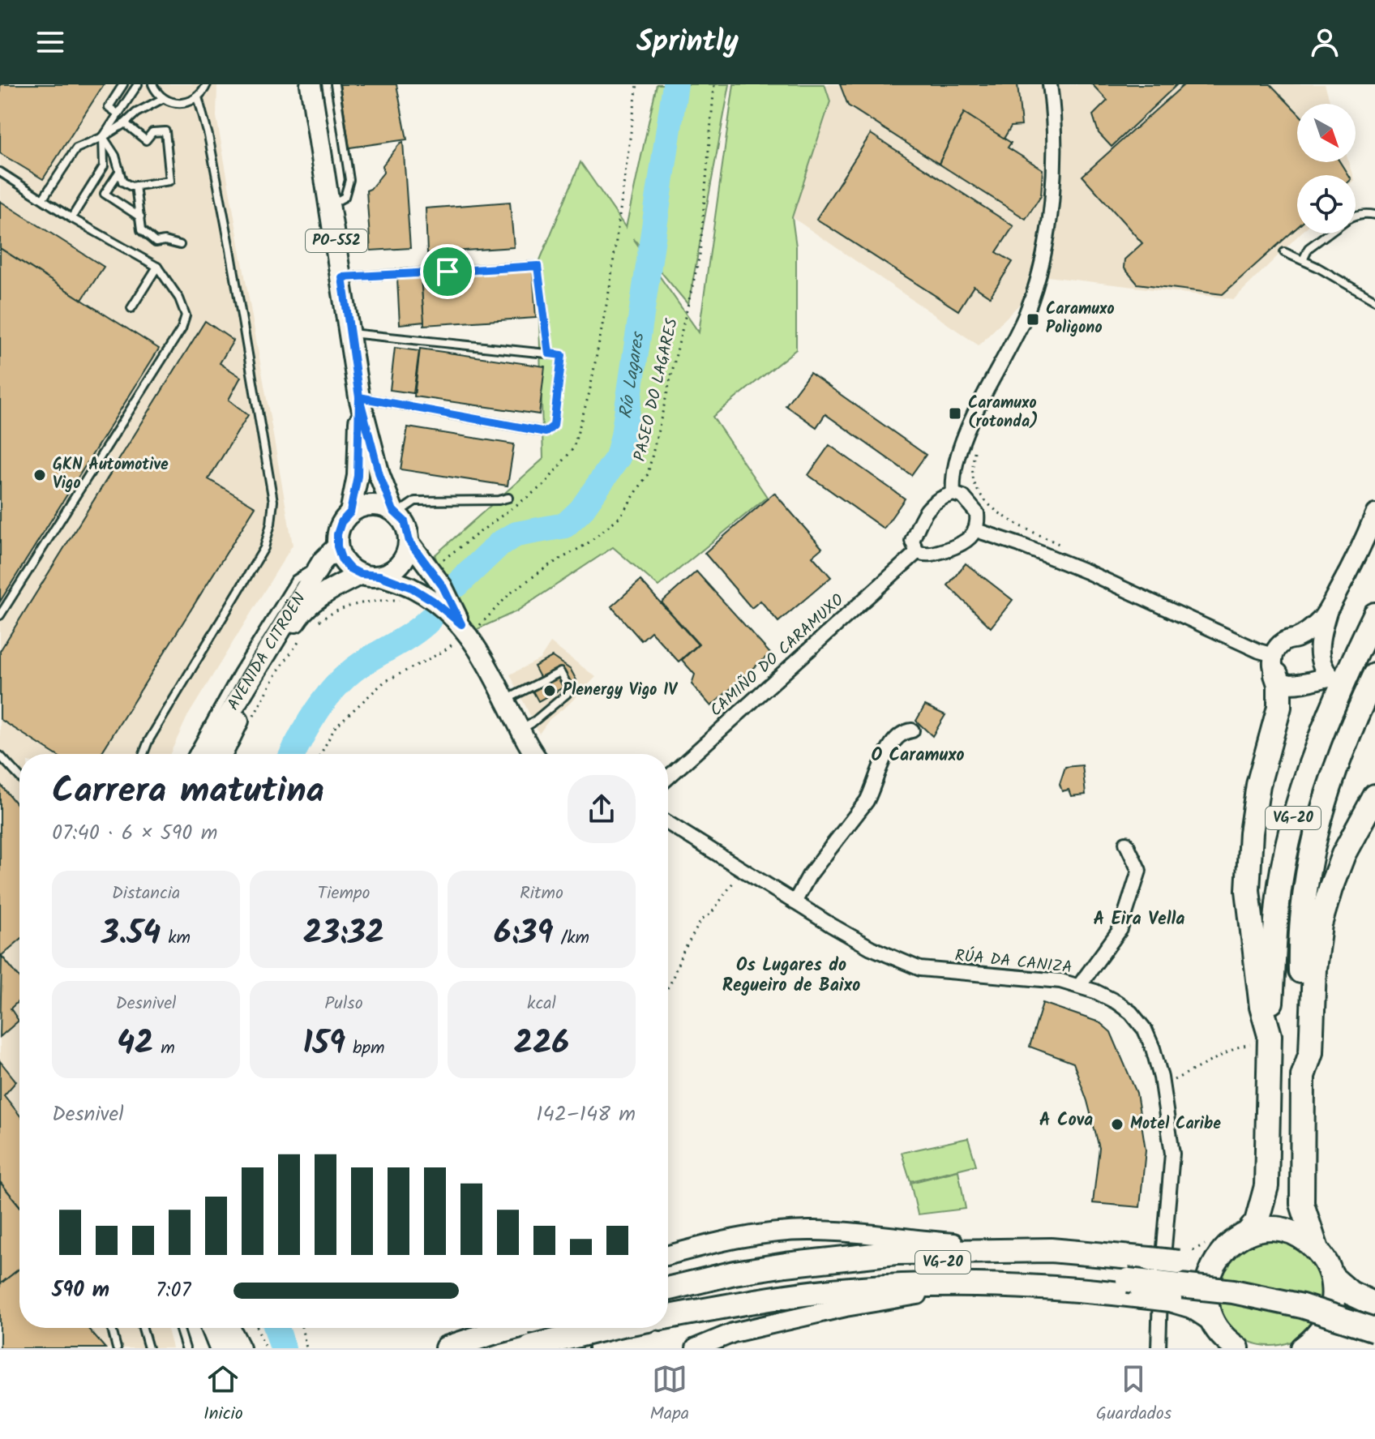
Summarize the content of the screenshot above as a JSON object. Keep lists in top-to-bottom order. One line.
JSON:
{"streets":{"highway":["VG-20"],"main road":["PO-552","AVENIDA CITROËN"],"street":["CAMIÑO DO CARAMUXO","RÚA DA CANIZA"],"path":["PASEO DO LAGARES"]},"districts":["O Caramuxo","A Eira Vella","Os Lugares do Regueiro de Baixo","A Cova"],"water":["Río Lagares"],"places":{"transit":["Caramuxo Poligono","Caramuxo (rotonda)"],"other":["GKN Automotive Vigo","Plenergy Vigo IV","Motel Caribe"]},"north":"bottom right","page":{"header":"Sprintly","heading":["Carrera matutina","07:40 · 6 × 590 m"],"stats":[["Distancia","3.54 km"],["Tiempo","23:32"],["Ritmo","6:39 /km"],["Desnivel","42 m"],["Pulso","159 bpm"],["kcal","226"]],"chart":["Desnivel","142–148 m"],"list":[{"name":"590 m","note":"7:07"}],"tabs":["Inicio","Mapa","Guardados"]}}
